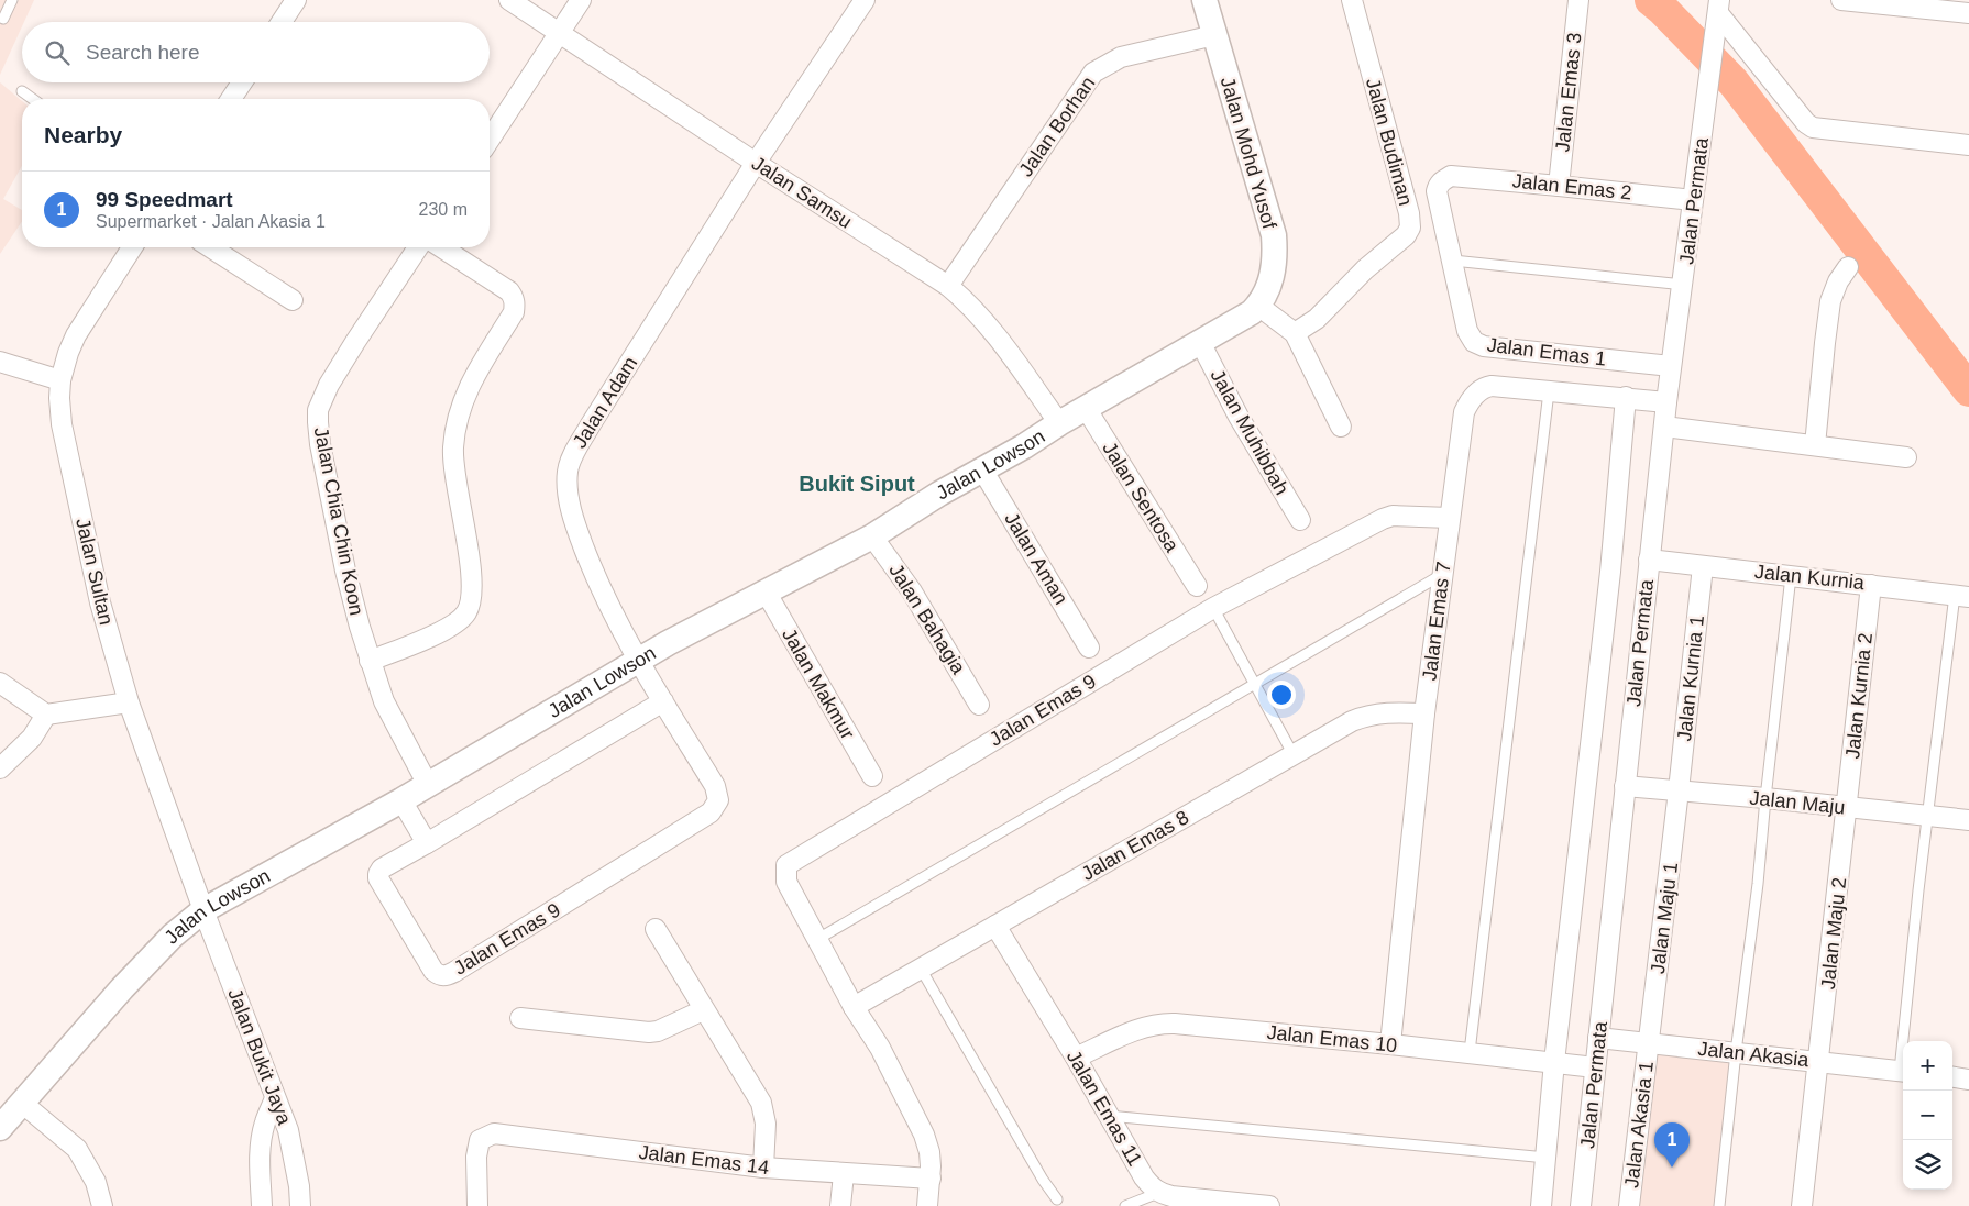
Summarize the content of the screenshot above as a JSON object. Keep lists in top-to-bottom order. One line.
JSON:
{"streets":{"street":["Jalan Emas 3","Jalan Borhan","Jalan Budiman","Jalan Mohd Yusof","Jalan Emas 2","Jalan Samsu","Jalan Permata","Jalan Emas 1","Jalan Adam","Jalan Muhibbah","Jalan Lowson","Jalan Sentosa","Jalan Chia Chin Koon","Jalan Aman","Jalan Sultan","Jalan Kurnia","Jalan Bahagia","Jalan Emas 7","Jalan Kurnia 1","Jalan Makmur","Jalan Kurnia 2","Jalan Emas 9","Jalan Maju","Jalan Emas 8","Jalan Maju 1","Jalan Maju 2","Jalan Emas 10","Jalan Akasia","Jalan Bukit Jaya","Jalan Emas 11","Jalan Akasia 1","Jalan Emas 14"]},"crossings":[["Jalan Emas 3","Jalan Emas 2"],["Jalan Borhan","Jalan Mohd Yusof"],["Jalan Borhan","Jalan Samsu"],["Jalan Mohd Yusof","Jalan Lowson"],["Jalan Emas 2","Jalan Permata"],["Jalan Emas 2","Jalan Emas 1"],["Jalan Samsu","Jalan Adam"],["Jalan Samsu","Jalan Lowson"],["Jalan Permata","Jalan Emas 1"],["Jalan Permata","Jalan Kurnia"],["Jalan Permata","Jalan Emas 7"],["Jalan Permata","Jalan Maju"],["Jalan Permata","Jalan Emas 10"],["Jalan Permata","Jalan Akasia"],["Jalan Adam","Jalan Lowson"],["Jalan Adam","Jalan Emas 9"],["Jalan Muhibbah","Jalan Lowson"],["Jalan Lowson","Jalan Sentosa"],["Jalan Lowson","Jalan Chia Chin Koon"],["Jalan Lowson","Jalan Aman"],["Jalan Lowson","Jalan Sultan"],["Jalan Lowson","Jalan Bahagia"],["Jalan Lowson","Jalan Makmur"],["Jalan Lowson","Jalan Emas 9"],["Jalan Lowson","Jalan Bukit Jaya"],["Jalan Sultan","Jalan Bukit Jaya"],["Jalan Kurnia","Jalan Kurnia 1"],["Jalan Kurnia","Jalan Kurnia 2"],["Jalan Emas 7","Jalan Emas 9"],["Jalan Emas 7","Jalan Emas 8"],["Jalan Emas 7","Jalan Emas 10"],["Jalan Kurnia 1","Jalan Maju"],["Jalan Kurnia 1","Jalan Maju 1"],["Jalan Kurnia 2","Jalan Maju"],["Jalan Kurnia 2","Jalan Maju 2"],["Jalan Emas 9","Jalan Emas 8"],["Jalan Emas 9","Jalan Emas 14"],["Jalan Maju","Jalan Maju 1"],["Jalan Maju","Jalan Maju 2"],["Jalan Emas 8","Jalan Emas 11"],["Jalan Maju 1","Jalan Akasia"],["Jalan Maju 1","Jalan Akasia 1"],["Jalan Maju 2","Jalan Akasia"],["Jalan Emas 10","Jalan Emas 11"],["Jalan Akasia","Jalan Akasia 1"]],"districts":["Bukit Siput"],"page":{"search":"Search here","heading":"Nearby","list":[{"mark":"1","name":"99 Speedmart","note":"Supermarket · Jalan Akasia 1","value":"230 m"}],"map_buttons":["+","−"],"pins":"1"}}
